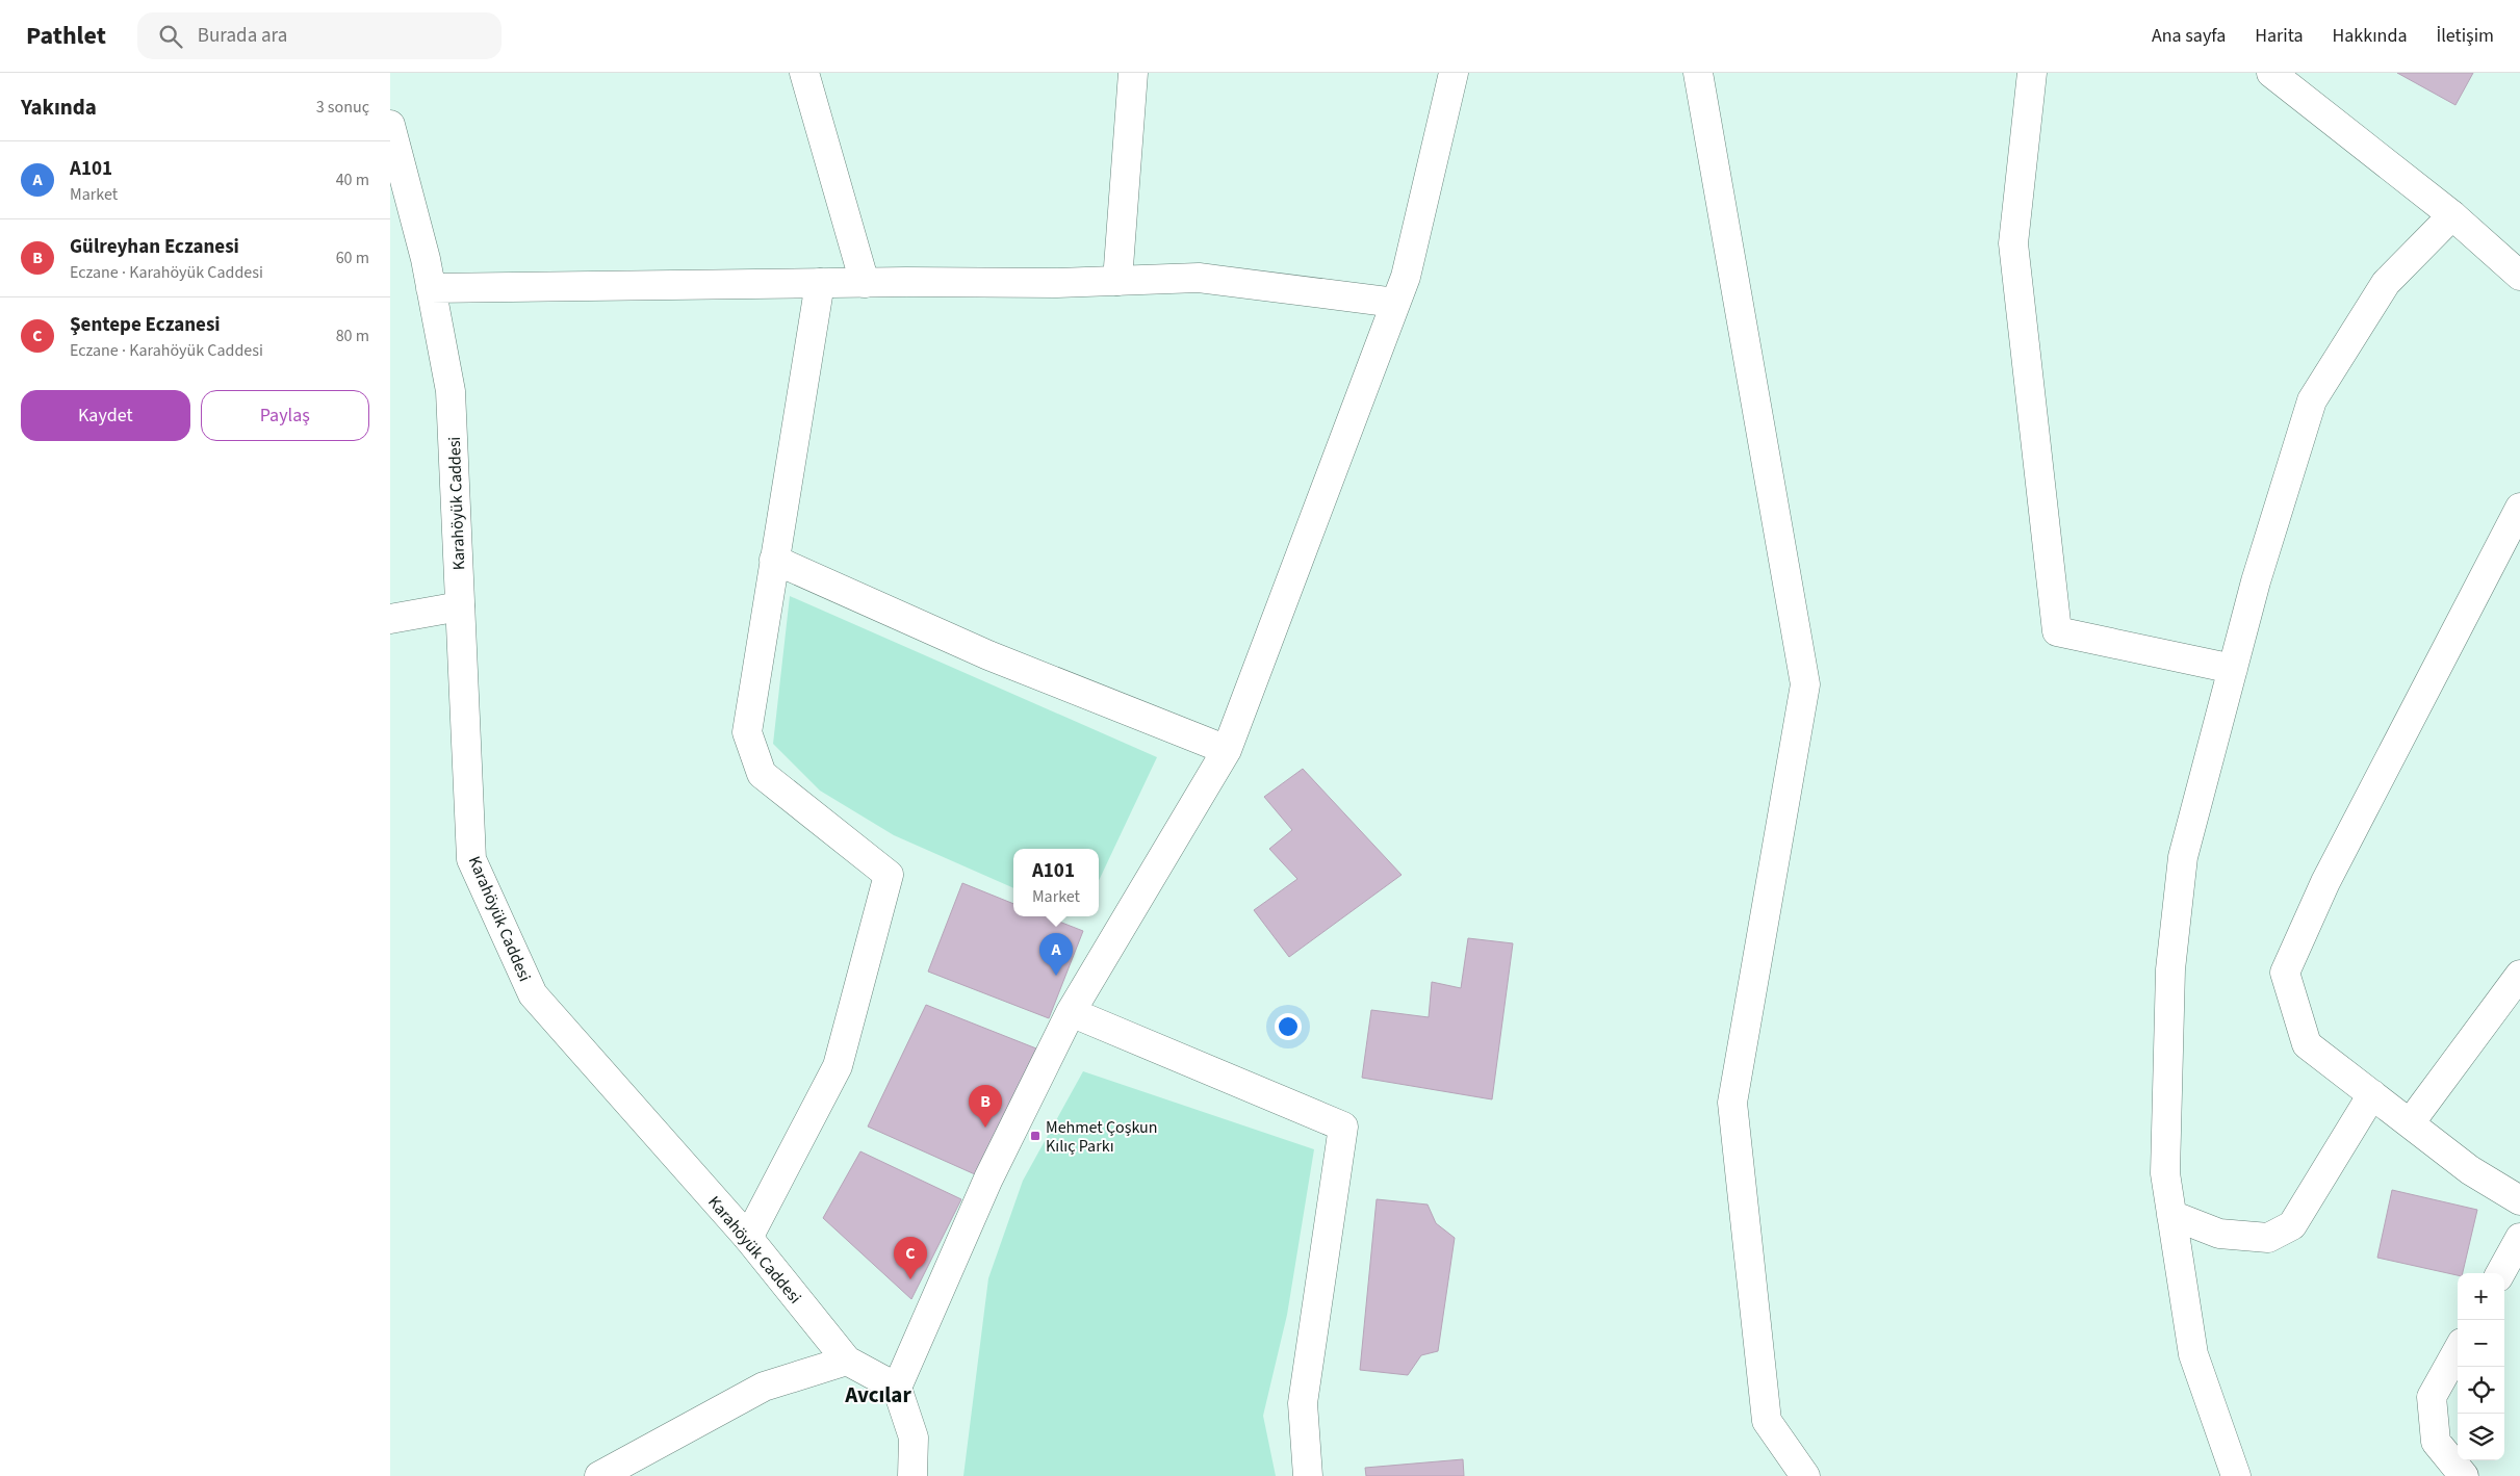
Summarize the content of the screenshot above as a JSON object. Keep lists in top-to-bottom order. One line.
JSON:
{"streets":{"street":["Karahöyük Caddesi"]},"districts":["Avcılar"],"places":{"transit":["Mehmet Çoşkun Kılıç Parkı"]},"page":{"header":"Pathlet","search":"Burada ara","nav":["Ana sayfa","Harita","Hakkında","İletişim"],"heading":["Yakında","3 sonuç"],"list":[{"mark":"A","name":"A101","note":"Market","value":"40 m"},{"mark":"B","name":"Gülreyhan Eczanesi","note":"Eczane · Karahöyük Caddesi","value":"60 m"},{"mark":"C","name":"Şentepe Eczanesi","note":"Eczane · Karahöyük Caddesi","value":"80 m"}],"buttons":["Kaydet","Paylaş"],"popup":["A101","Market"],"pins":["A","B","C"],"map_buttons":["+","−"]}}
